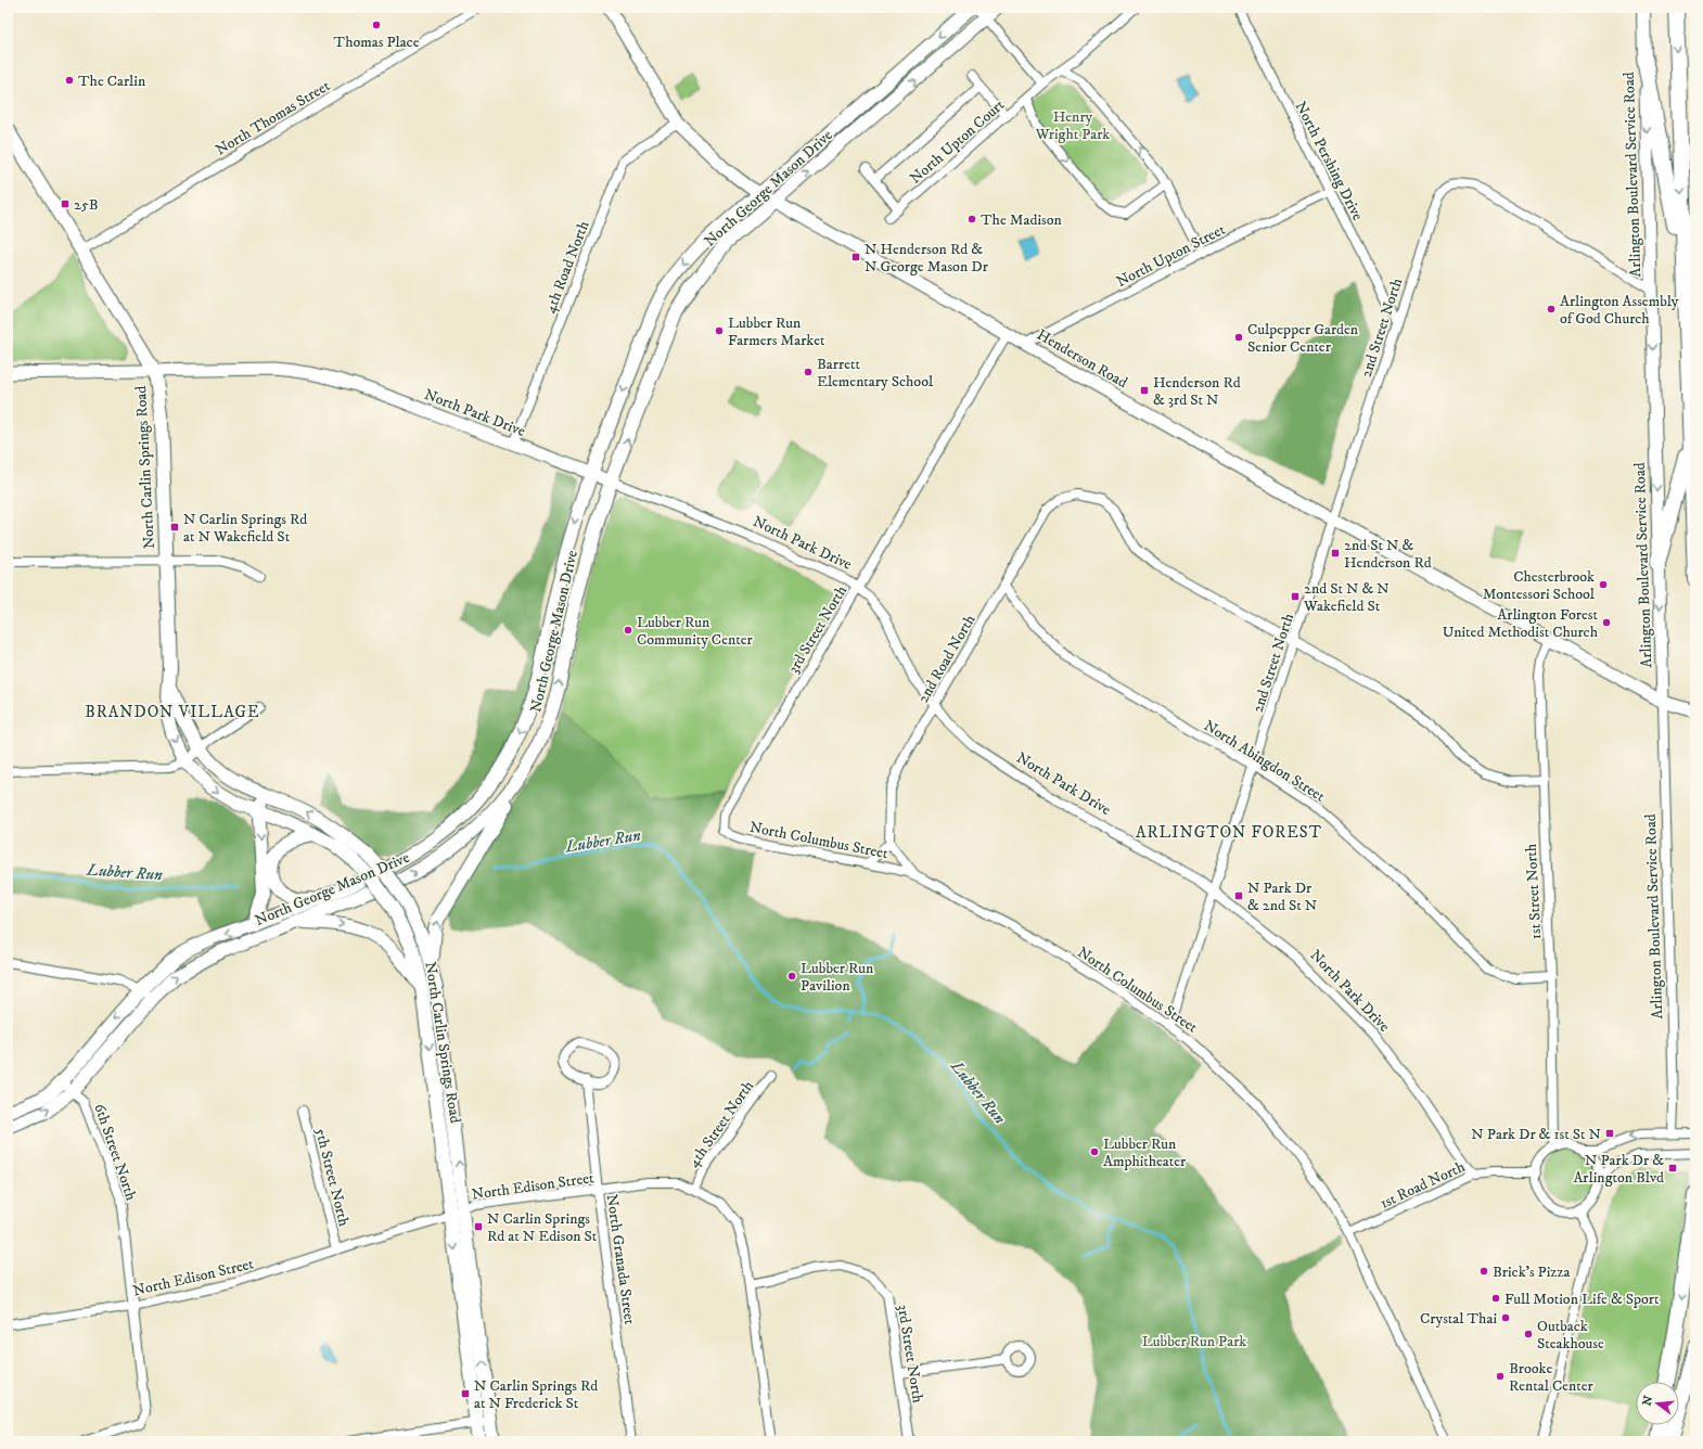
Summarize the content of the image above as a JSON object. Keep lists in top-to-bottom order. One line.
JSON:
{"streets":{"main road":["Arlington Boulevard Service Road","North George Mason Drive","North Carlin Springs Road"],"street":["North Thomas Street","North Upton Court","North Pershing Drive","North Upton Street","4th Road North","2nd Street North","Henderson Road","North Park Drive","3rd Street North","2nd Road North","North Abingdon Street","North Columbus Street","1st Street North","4th Street North","6th Street North","5th Street North","1st Road North","North Edison Street","North Granada Street"]},"crossings":[["North Thomas Street","North Carlin Springs Road"],["North Pershing Drive","North Upton Street"],["North Pershing Drive","2nd Street North"],["Arlington Boulevard Service Road","2nd Street North"],["Arlington Boulevard Service Road","Henderson Road"],["North George Mason Drive","Henderson Road"],["North George Mason Drive","North Park Drive"],["North George Mason Drive","6th Street North"],["North Upton Street","Henderson Road"],["4th Road North","Henderson Road"],["4th Road North","North Park Drive"],["2nd Street North","Henderson Road"],["2nd Street North","North Park Drive"],["2nd Street North","2nd Road North"],["2nd Street North","North Abingdon Street"],["2nd Street North","North Columbus Street"],["Henderson Road","3rd Street North"],["Henderson Road","1st Street North"],["North Park Drive","North Carlin Springs Road"],["North Park Drive","3rd Street North"],["North Park Drive","2nd Road North"],["North Park Drive","1st Road North"],["North Carlin Springs Road","North Edison Street"],["3rd Street North","North Columbus Street"],["3rd Street North","North Edison Street"],["2nd Road North","North Abingdon Street"],["North Abingdon Street","1st Street North"],["North Columbus Street","1st Road North"],["1st Street North","1st Road North"],["4th Street North","North Edison Street"],["6th Street North","North Edison Street"],["5th Street North","North Edison Street"],["North Edison Street","North Granada Street"]],"one_way":["Arlington Boulevard Service Road"],"districts":["BRANDON VILLAGE","ARLINGTON FOREST"],"water":["Lubber Run"],"parks":["Henry Wright Park","Lubber Run Park"],"places":{"other":["Thomas Place","The Carlin","The Madison","Arlington Assembly of God Church","Lubber Run Farmers Market","Culpepper Garden Senior Center","Barrett Elementary School","Chesterbrook Montessori School","Arlington Forest United Methodist Church","Lubber Run Community Center","Lubber Run Pavilion","Lubber Run Amphitheater","Brick's Pizza","Full Motion Life & Sport","Crystal Thai","Outback Steakhouse","Brooke Rental Center"],"transit":["25B","N Henderson Rd & N George Mason Dr","Henderson Rd & 3rd St N","N Carlin Springs Rd at N Wakefield St","2nd St N & Henderson Rd","2nd St N & N Wakefield St","N Park Dr & 2nd St N","N Park Dr & 1st St N","N Park Dr & Arlington Blvd","N Carlin Springs Rd at N Edison St","N Carlin Springs Rd at N Frederick St"]},"north":"left"}
